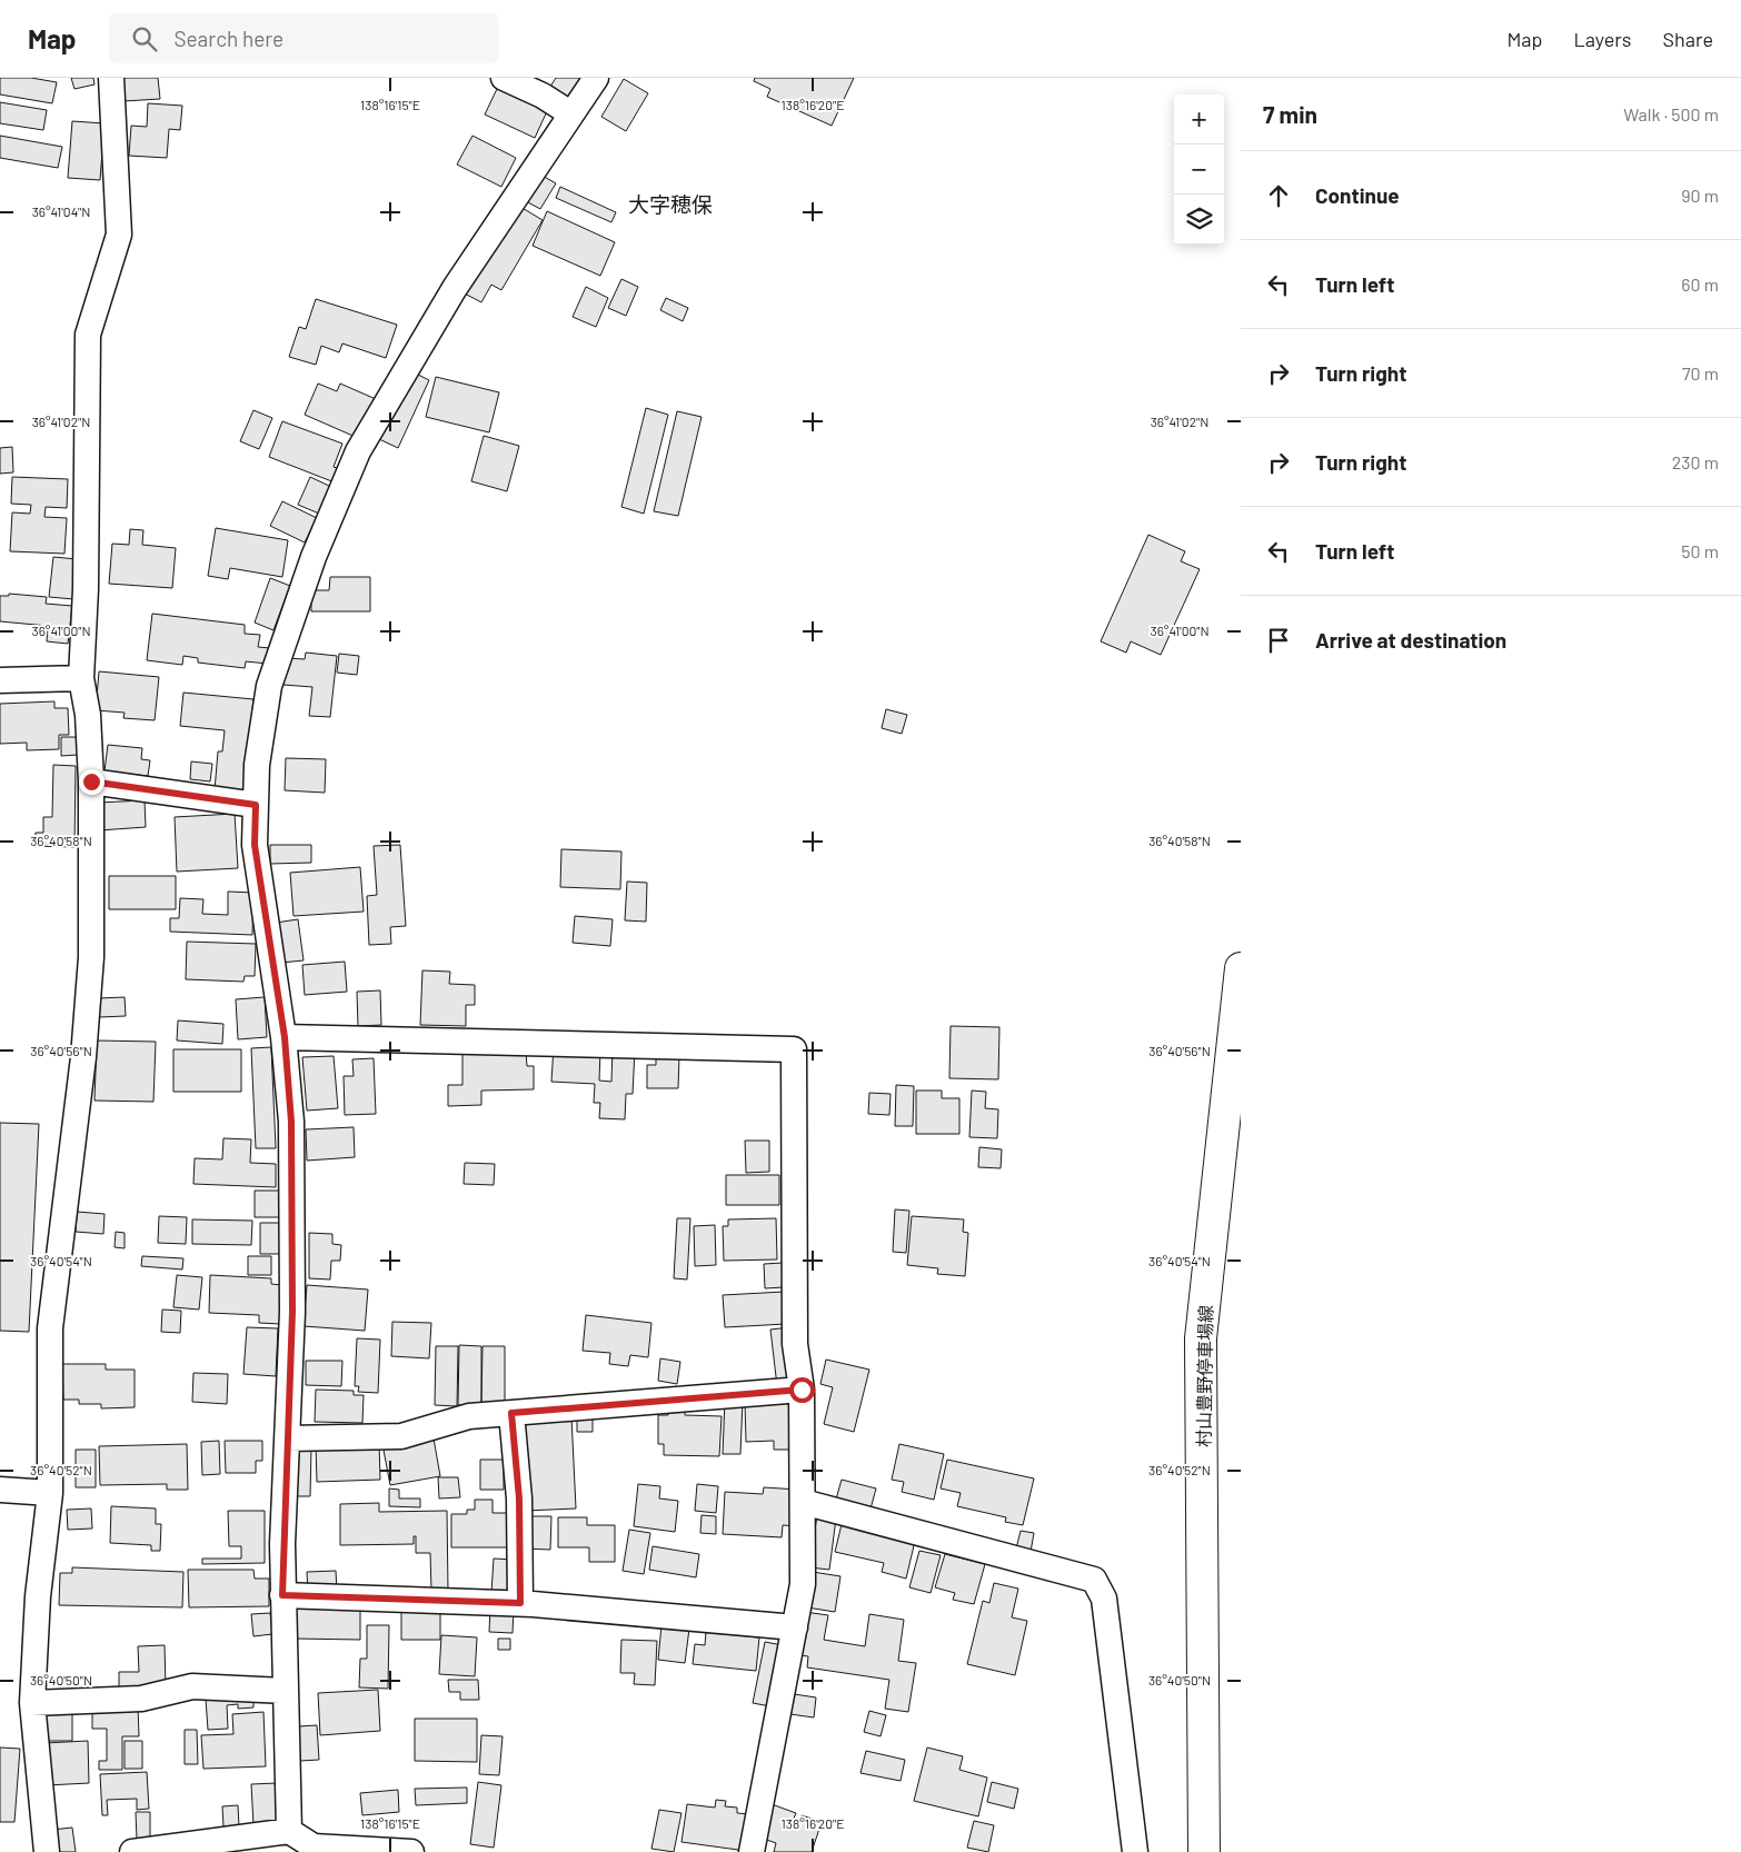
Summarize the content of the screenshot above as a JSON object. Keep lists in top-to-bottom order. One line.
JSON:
{"streets":{"main road":["村山豊野停車場線"]},"districts":["大字穂保"],"page":{"header":"Map","search":"Search here","nav":["Map","Layers","Share"],"heading":["7 min","Walk · 500 m"],"map_buttons":["+","−"],"list":[["Continue","90 m"],["Turn left","60 m"],["Turn right","70 m"],["Turn right","230 m"],["Turn left","50 m"],"Arrive at destination"]},"coordinates":["138°16'15\"E","138°16'20\"E","36°41'04\"N","36°41'02\"N","36°41'00\"N","36°40'58\"N","36°40'56\"N","36°40'54\"N","36°40'52\"N","36°40'50\"N"]}
